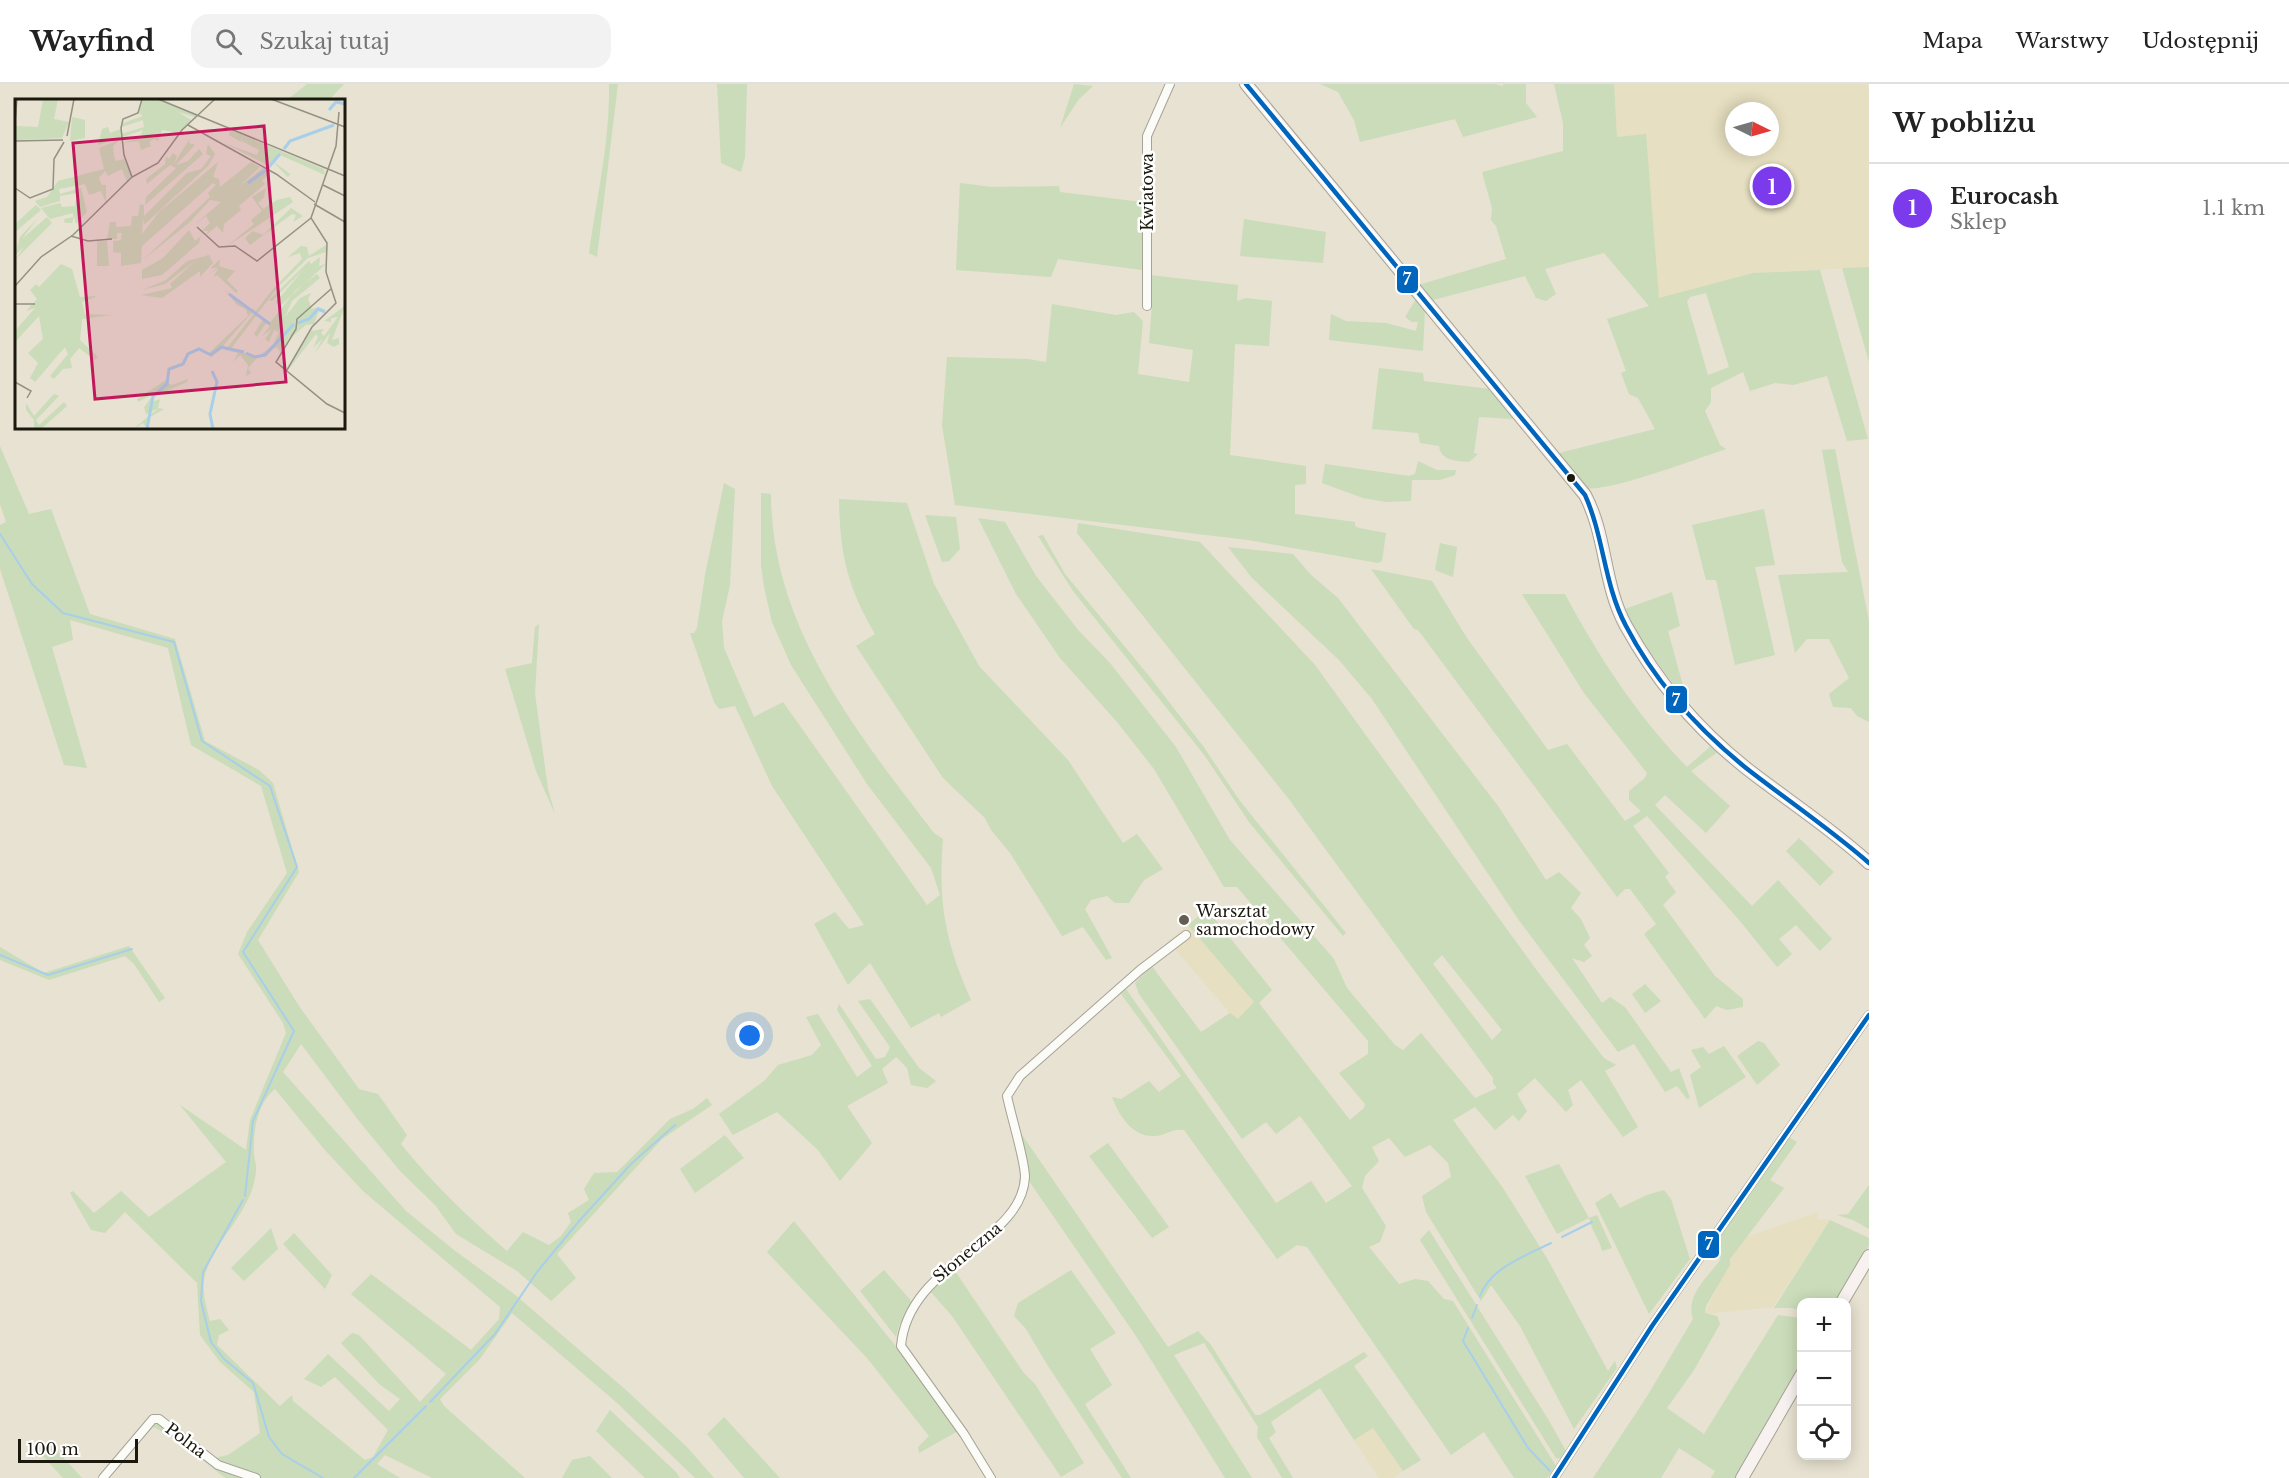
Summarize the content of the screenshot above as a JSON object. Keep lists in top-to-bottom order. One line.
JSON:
{"streets":{"street":["Kwiatowa","Słoneczna","Polna"]},"places":["Warsztat samochodowy"],"lines":["transit line 7"],"scale_bar":"100 m","north":"right","page":{"header":"Wayfind","search":"Szukaj tutaj","nav":["Mapa","Warstwy","Udostępnij"],"heading":"W pobliżu","list":[{"mark":"1","name":"Eurocash","note":"Sklep","value":"1.1 km"}],"pins":"1","map_buttons":["+","−"],"scale":"100 m"}}
